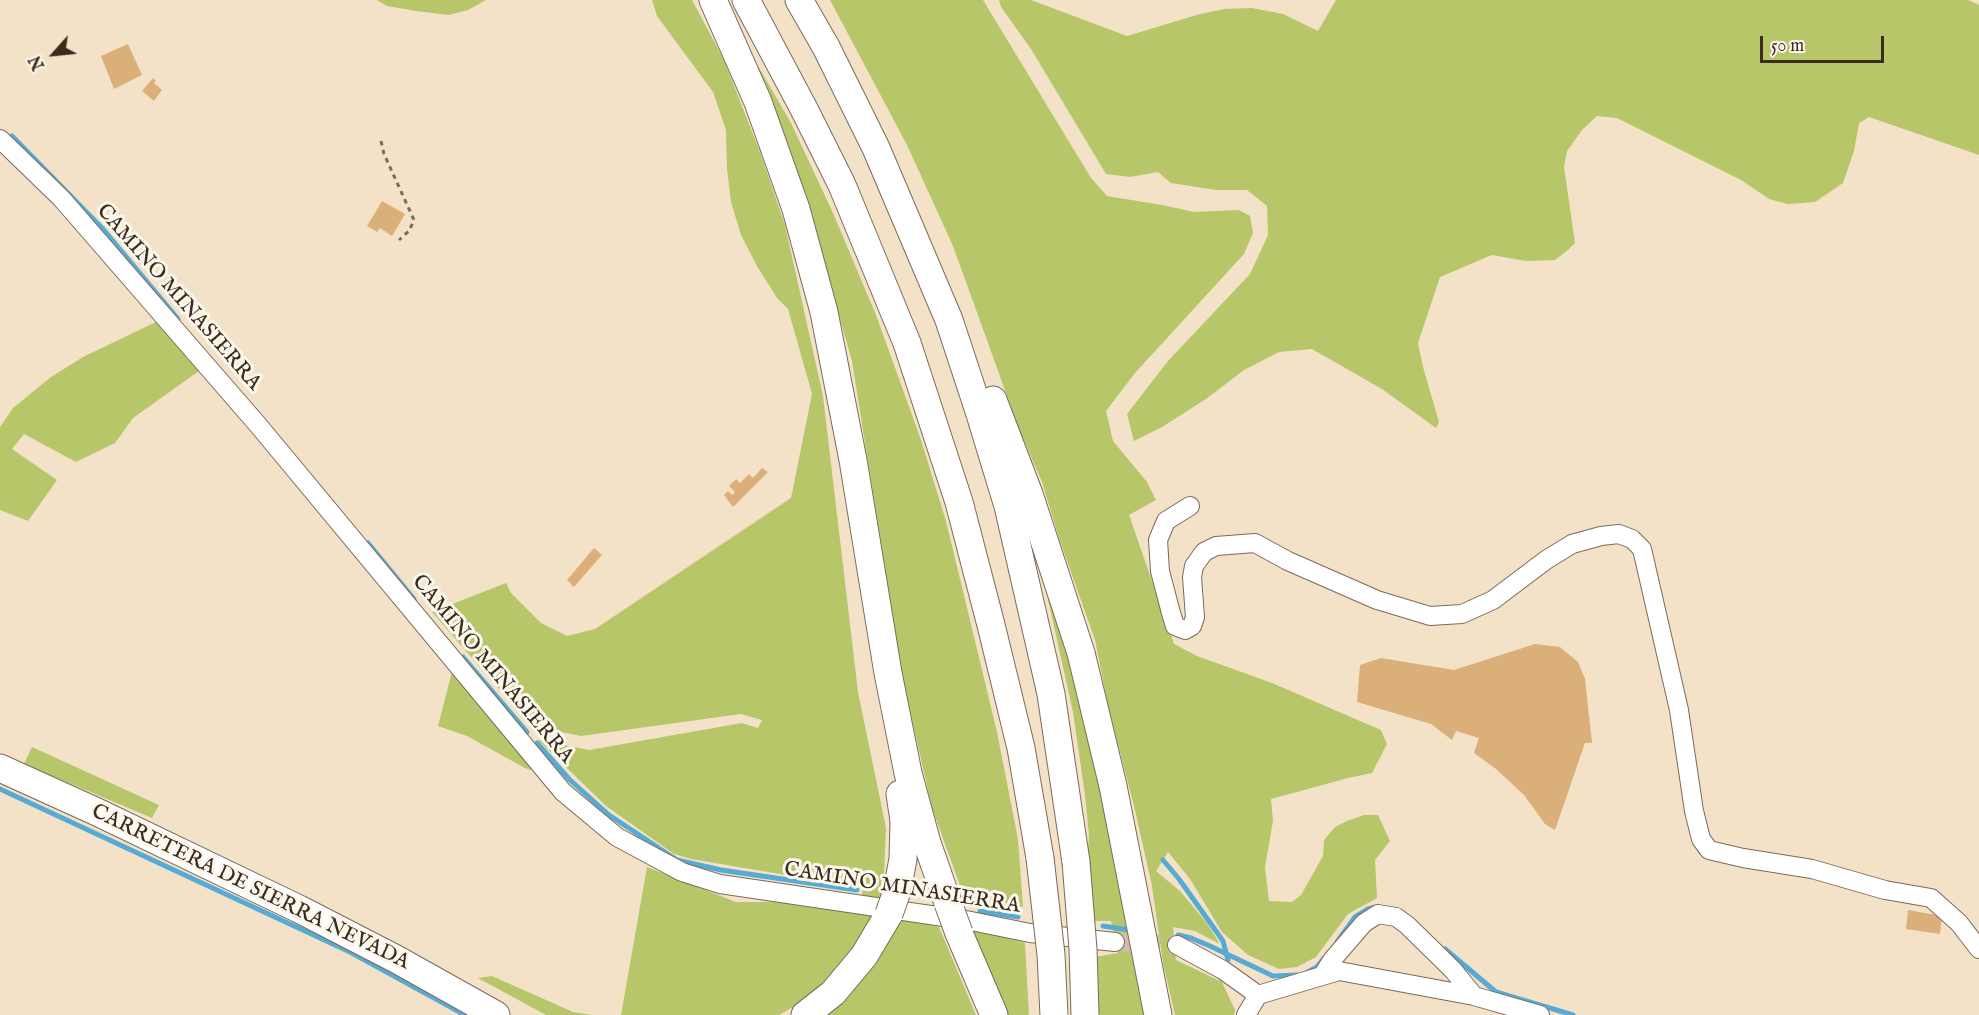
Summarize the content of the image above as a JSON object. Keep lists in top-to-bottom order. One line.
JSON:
{"streets":{"highway":["CARRETERA DE SIERRA NEVADA"],"street":["CAMINO MINASIERRA"]},"scale_bar":"50 m","north":"bottom left"}
